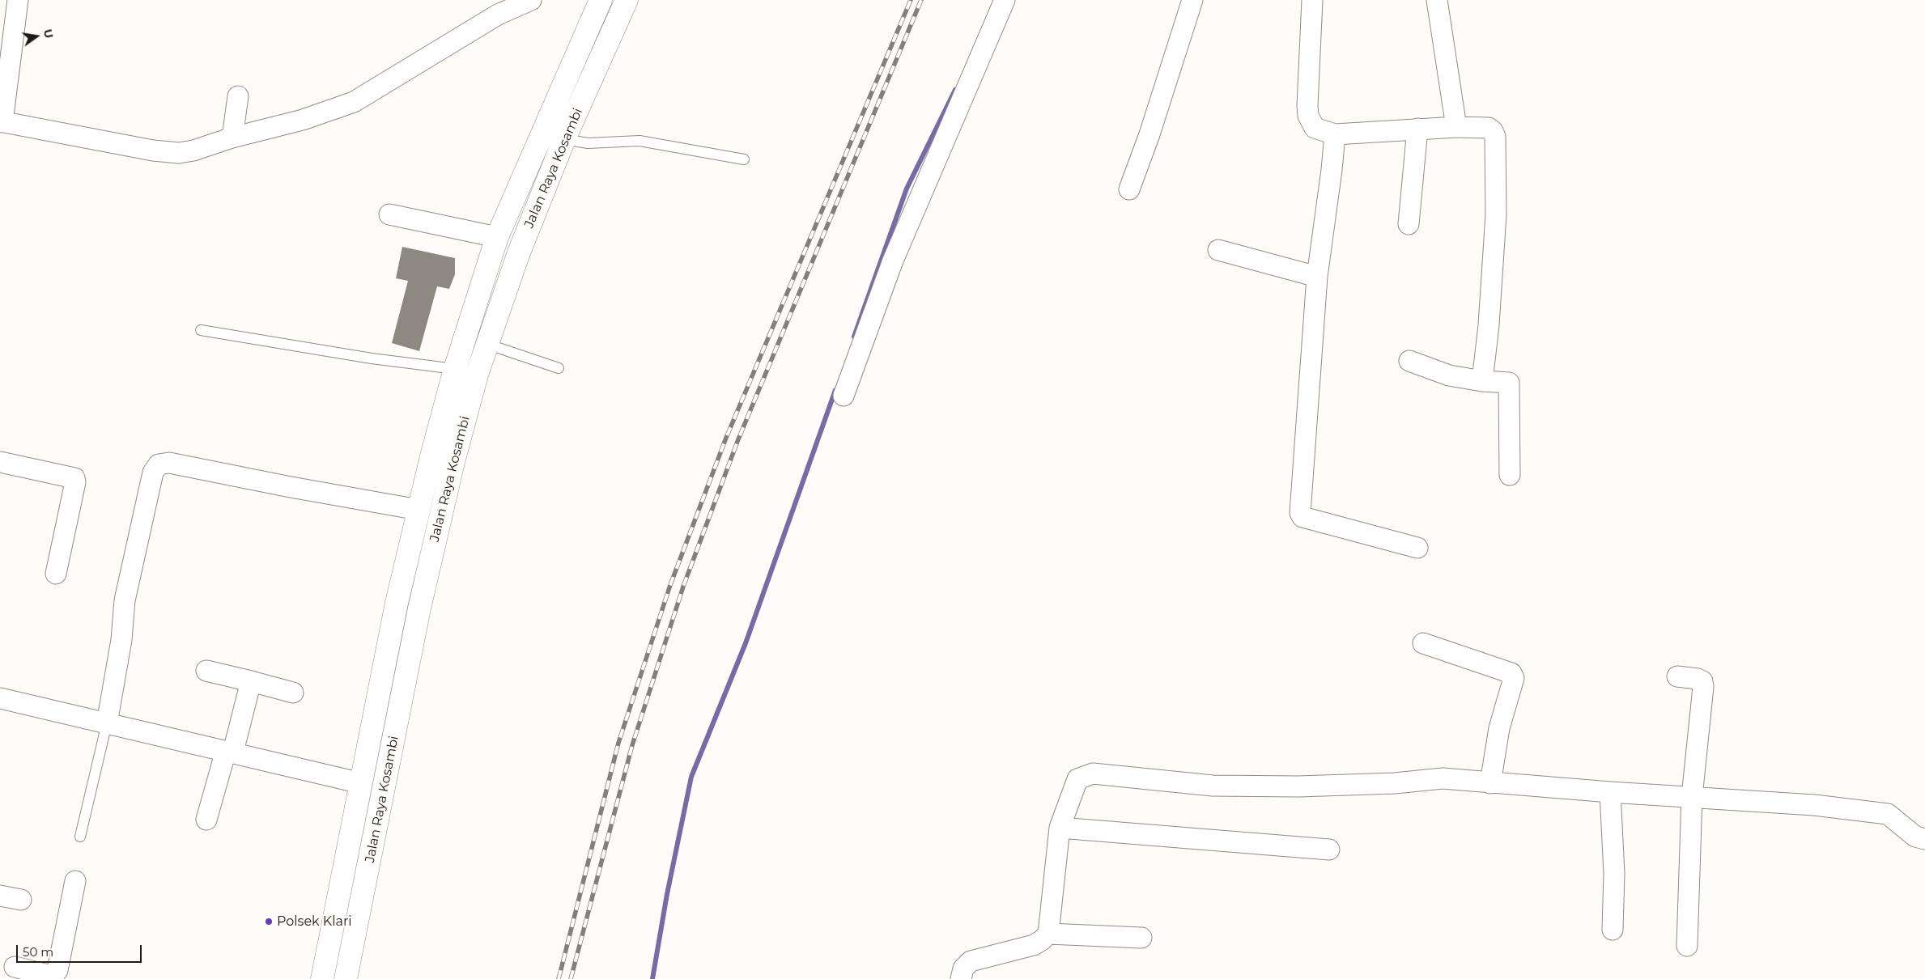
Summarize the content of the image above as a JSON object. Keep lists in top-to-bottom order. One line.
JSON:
{"streets":{"highway":["Jalan Raya Kosambi"]},"places":["Polsek Klari"],"scale_bar":"50 m","north":"right"}
